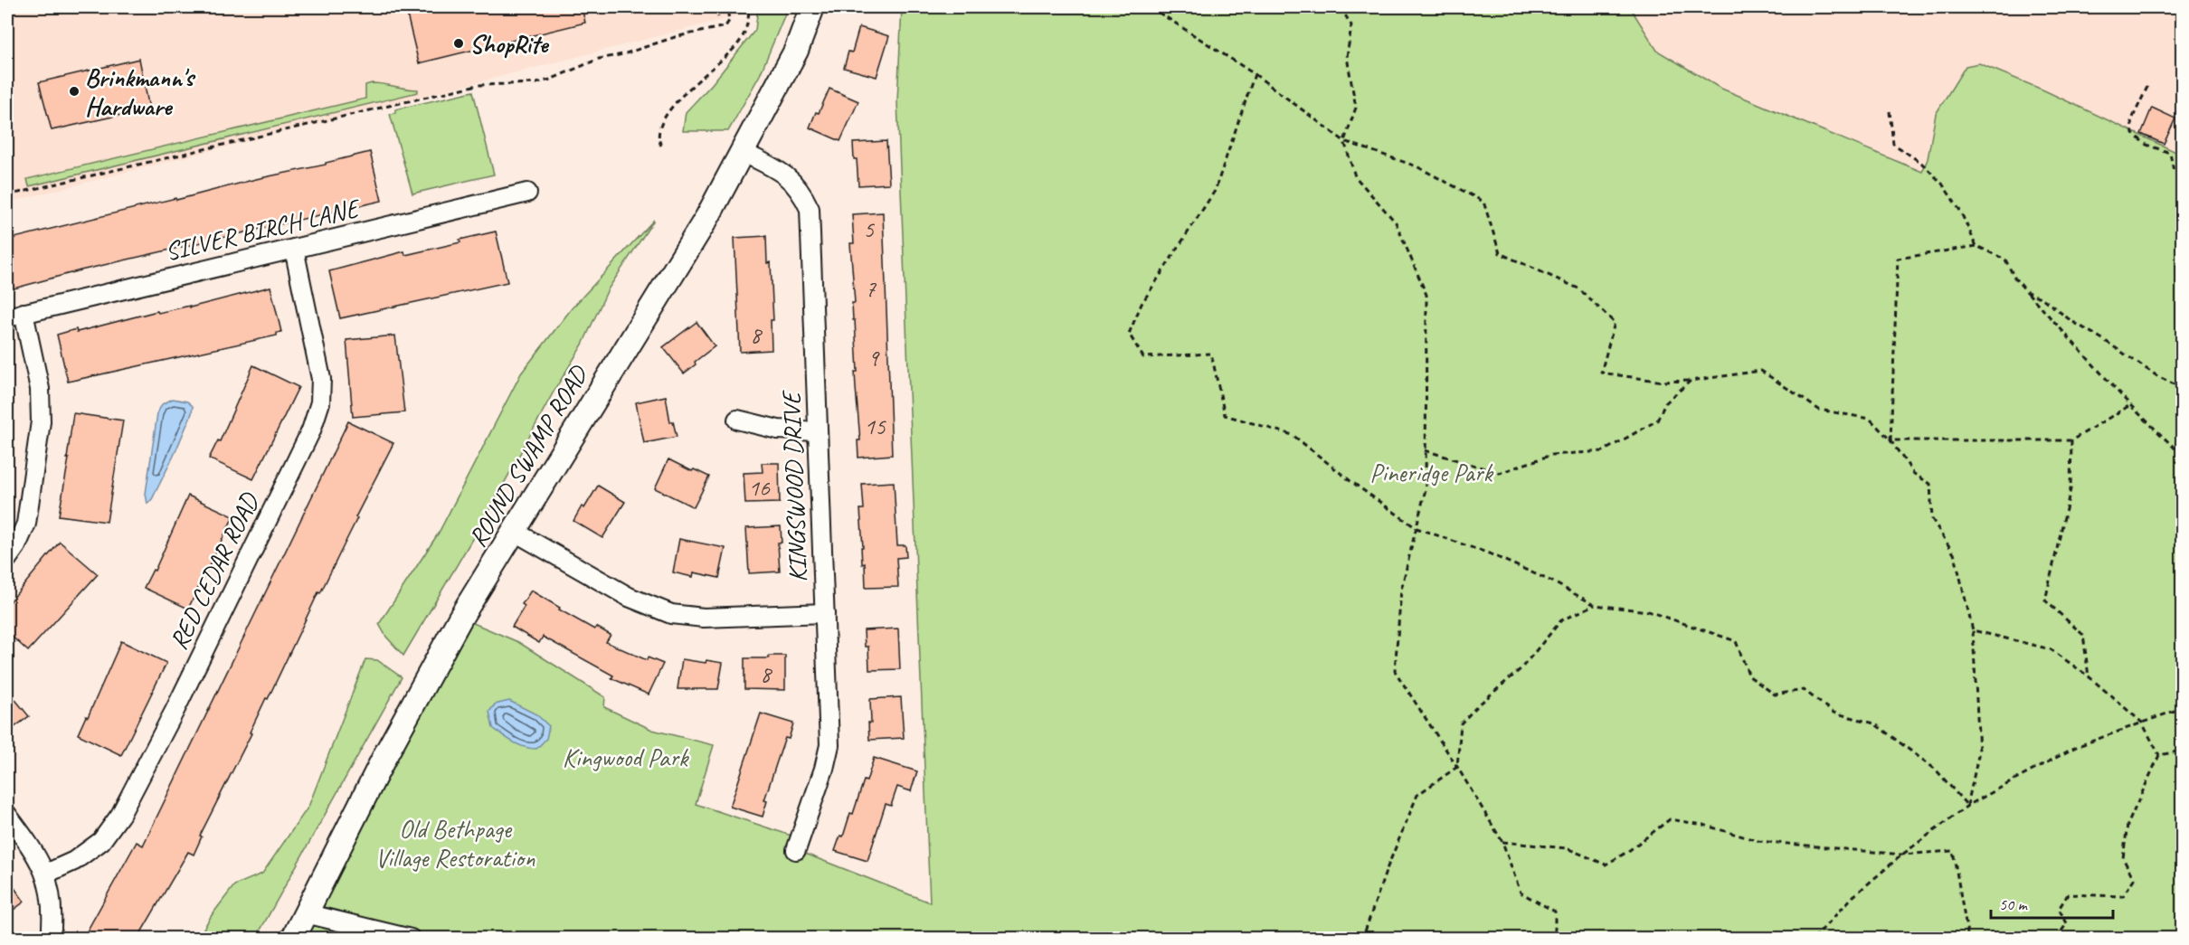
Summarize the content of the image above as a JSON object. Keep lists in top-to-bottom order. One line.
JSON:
{"streets":{"main road":["ROUND SWAMP ROAD"],"street":["SILVER BIRCH LANE","KINGSWOOD DRIVE","RED CEDAR ROAD"]},"crossings":[["SILVER BIRCH LANE","RED CEDAR ROAD"],["ROUND SWAMP ROAD","KINGSWOOD DRIVE"]],"parks":["Pineridge Park","Kingwood Park","Old Bethpage Village Restoration"],"places":["ShopRite","Brinkmann's Hardware"],"house_numbers":["5","7","8","9","15","16","8"],"scale_bar":"50 m"}
